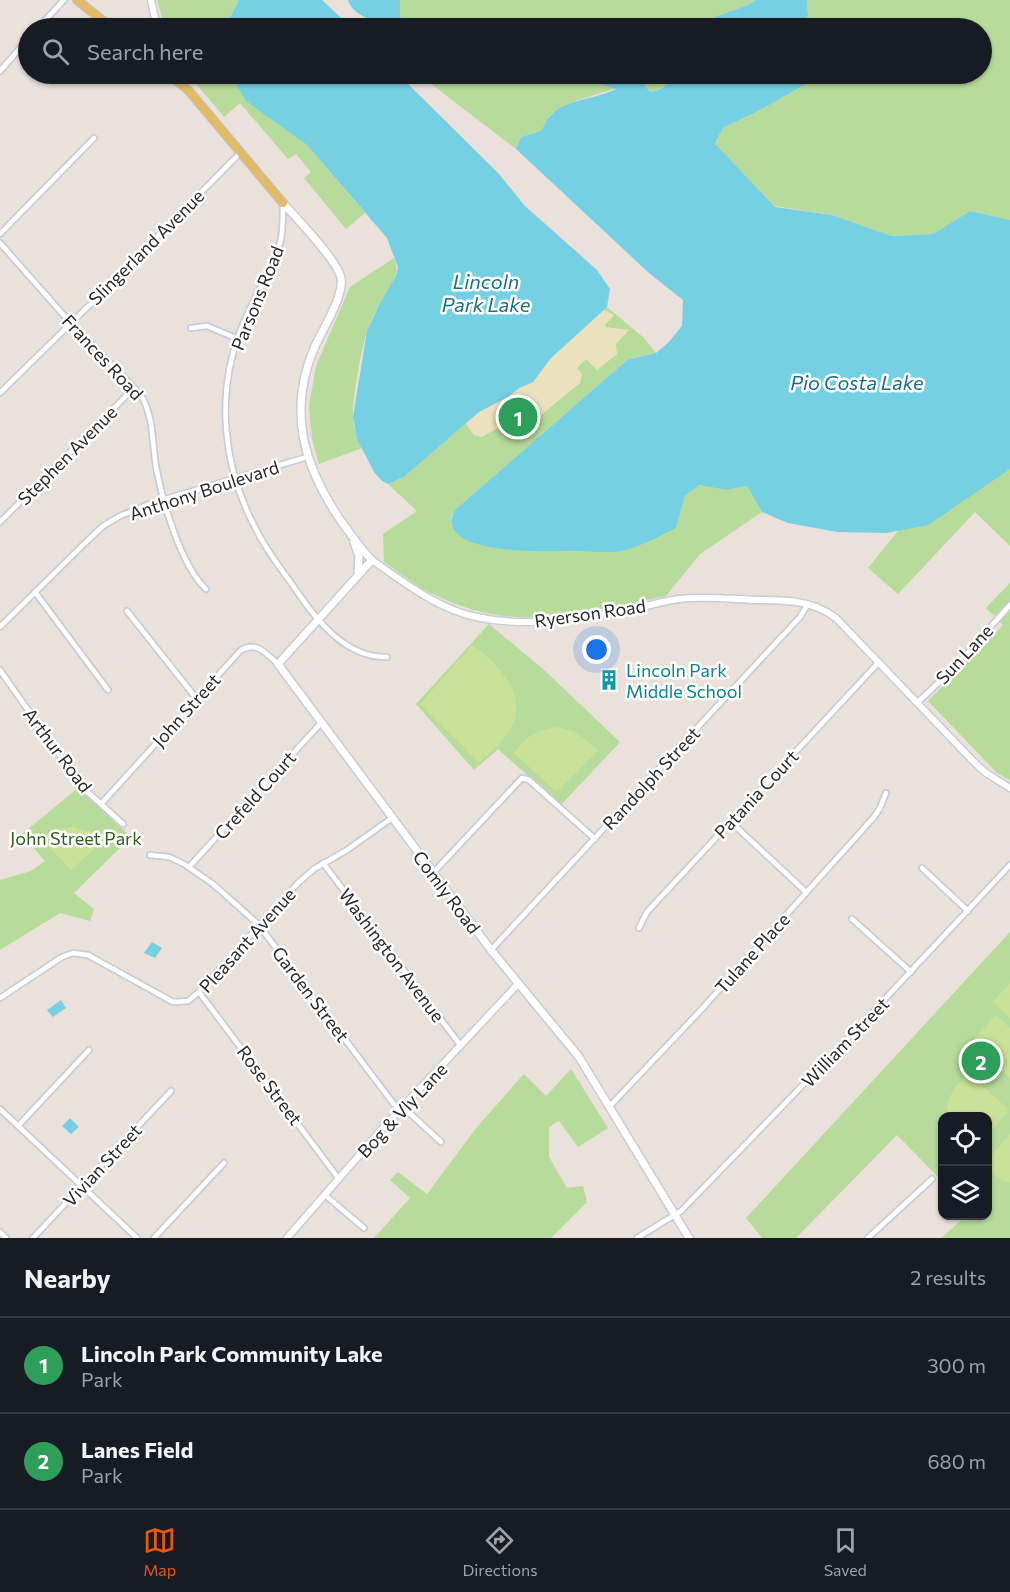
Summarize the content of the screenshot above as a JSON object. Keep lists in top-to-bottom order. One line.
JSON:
{"streets":{"main road":["Ryerson Road","Comly Road"],"street":["Slingerland Avenue","Parsons Road","Frances Road","Stephen Avenue","Anthony Boulevard","Sun Lane","John Street","Arthur Road","Randolph Street","Patania Court","Crefeld Court","Pleasant Avenue","Tulane Place","Washington Avenue","Garden Street","William Street","Rose Street","Bog & Vly Lane","Vivian Street"]},"crossings":[["Slingerland Avenue","Frances Road"],["Parsons Road","Anthony Boulevard"],["Parsons Road","Ryerson Road"],["Frances Road","Stephen Avenue"],["Frances Road","Anthony Boulevard"],["Anthony Boulevard","Ryerson Road"],["Ryerson Road","Sun Lane"],["Ryerson Road","Randolph Street"],["Ryerson Road","Patania Court"],["John Street","Arthur Road"],["John Street","Comly Road"],["Randolph Street","Comly Road"],["Crefeld Court","Comly Road"],["Crefeld Court","Garden Street"],["Comly Road","Pleasant Avenue"],["Comly Road","Tulane Place"],["Comly Road","William Street"],["Comly Road","Bog & Vly Lane"],["Pleasant Avenue","Washington Avenue"],["Pleasant Avenue","Garden Street"],["Pleasant Avenue","Rose Street"],["Washington Avenue","Bog & Vly Lane"],["Garden Street","Bog & Vly Lane"],["Rose Street","Bog & Vly Lane"]],"water":["Lincoln Park Lake","Pio Costa Lake"],"parks":["John Street Park"],"places":{"building":["Lincoln Park Middle School"]},"page":{"search":"Search here","pins":["1","2"],"heading":["Nearby","2 results"],"list":[{"mark":"1","name":"Lincoln Park Community Lake","note":"Park","value":"300 m"},{"mark":"2","name":"Lanes Field","note":"Park","value":"680 m"}],"nav":["Map","Directions","Saved"]}}
